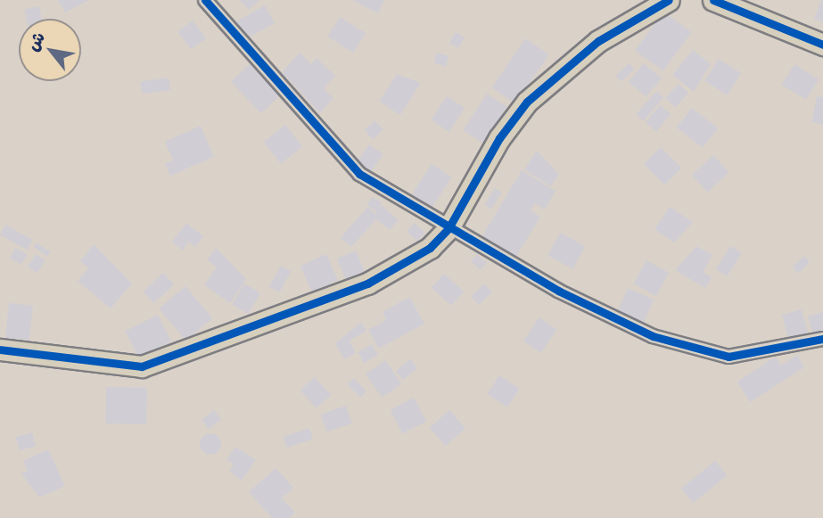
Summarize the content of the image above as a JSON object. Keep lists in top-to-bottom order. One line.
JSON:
{"north":"top left"}
